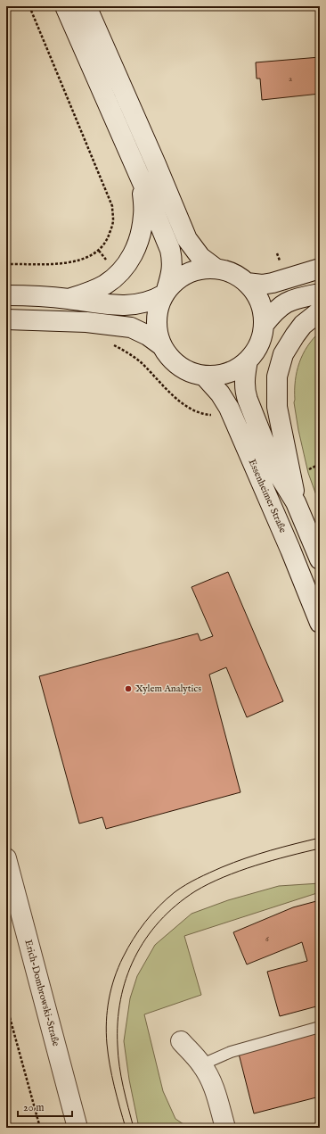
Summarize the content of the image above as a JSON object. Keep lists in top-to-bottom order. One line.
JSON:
{"streets":{"main road":["Essenheimer Straße","Erich-Dombrowski-Straße"]},"places":["Xylem Analytics"],"house_numbers":["2","6"],"scale_bar":"20 m"}
